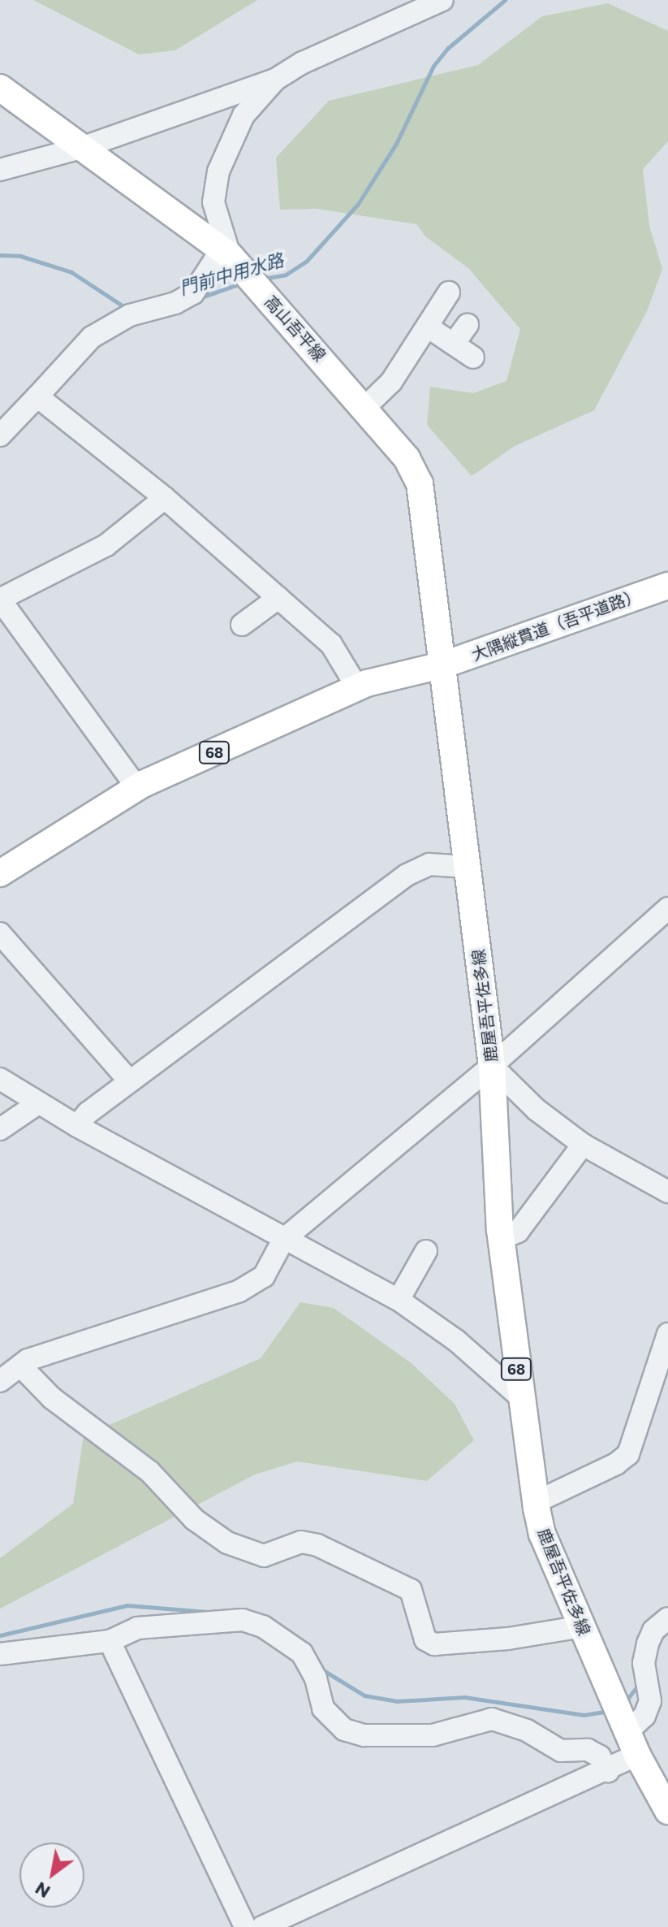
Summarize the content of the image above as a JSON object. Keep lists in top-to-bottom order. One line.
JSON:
{"streets":{"main road":["高山吾平線","大隅縦貫道（吾平道路）","68","鹿屋吾平佐多線"]},"crossings":[["高山吾平線","大隅縦貫道（吾平道路）"],["高山吾平線","68"],["高山吾平線","鹿屋吾平佐多線"],["大隅縦貫道（吾平道路）","68"],["大隅縦貫道（吾平道路）","鹿屋吾平佐多線"],["68","鹿屋吾平佐多線"]],"water":["門前中用水路"],"north":"bottom left"}
